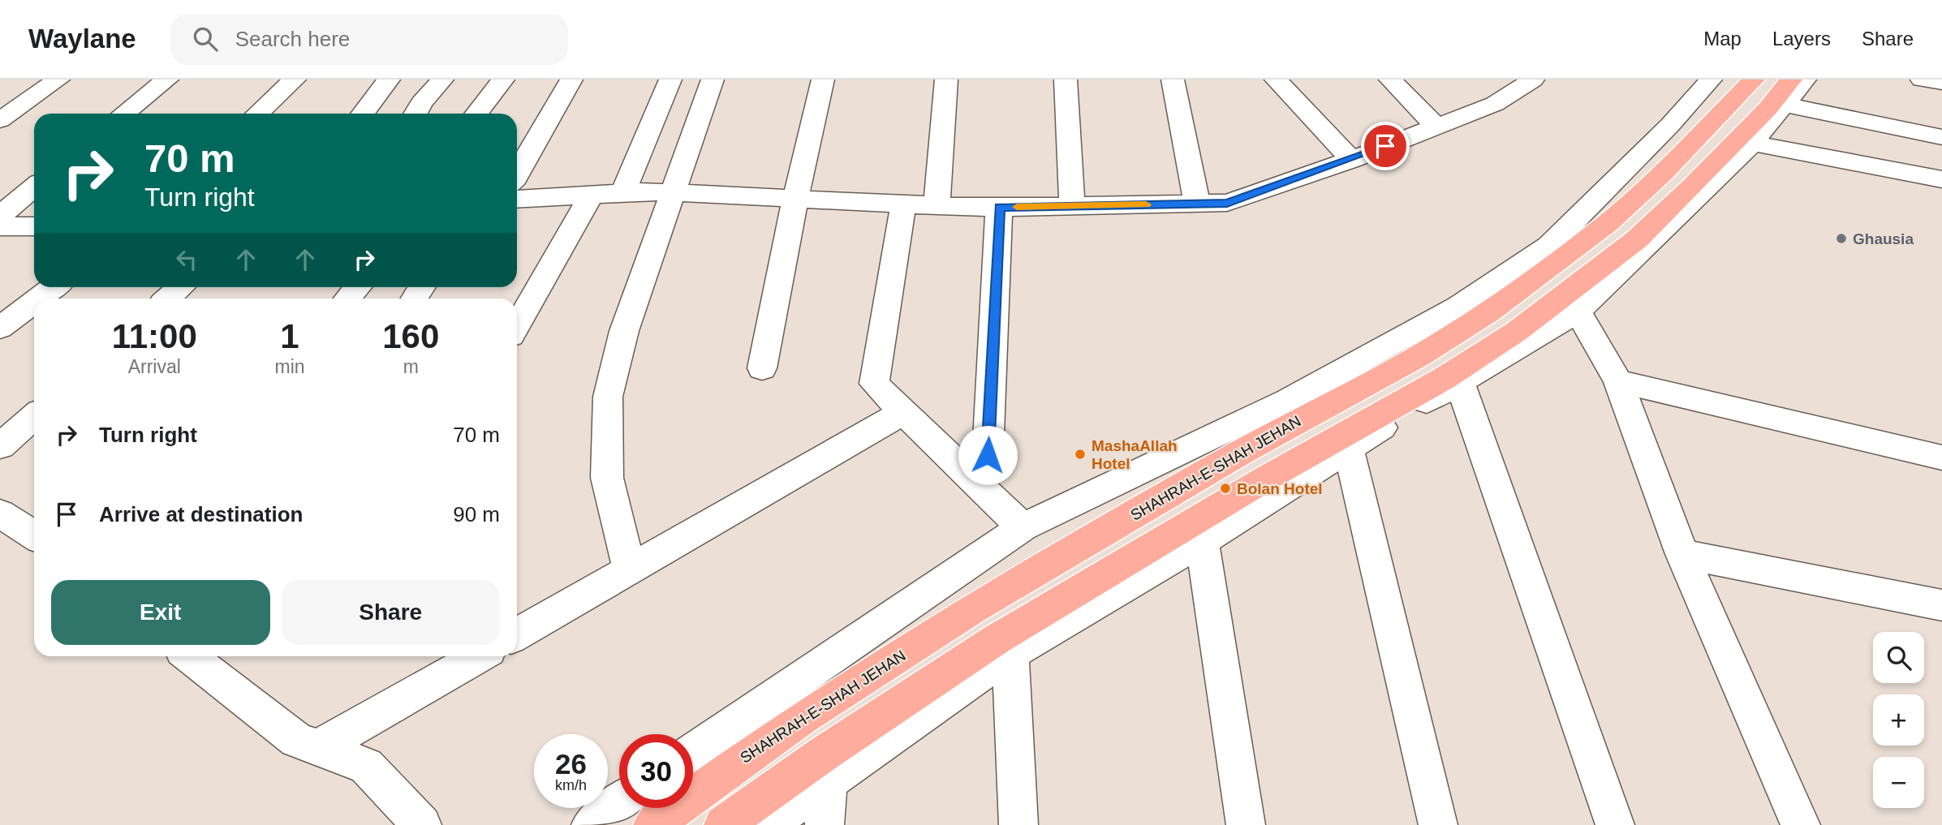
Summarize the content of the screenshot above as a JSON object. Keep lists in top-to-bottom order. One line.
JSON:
{"streets":{"main road":["SHAHRAH-E-SHAH JEHAN"]},"places":["Ghausia","MashaAllah Hotel","Bolan Hotel"],"page":{"header":"Waylane","search":"Search here","nav":["Map","Layers","Share"],"turn":["70 m","Turn right"],"eta":["11:00","Arrival","1","min","160","m"],"list":[{"name":"Turn right","value":"70 m"},{"name":"Arrive at destination","value":"90 m"}],"buttons":["Exit","Share"],"map_buttons":["+","−"],"speed":"26 km/h","limit":"30"}}
